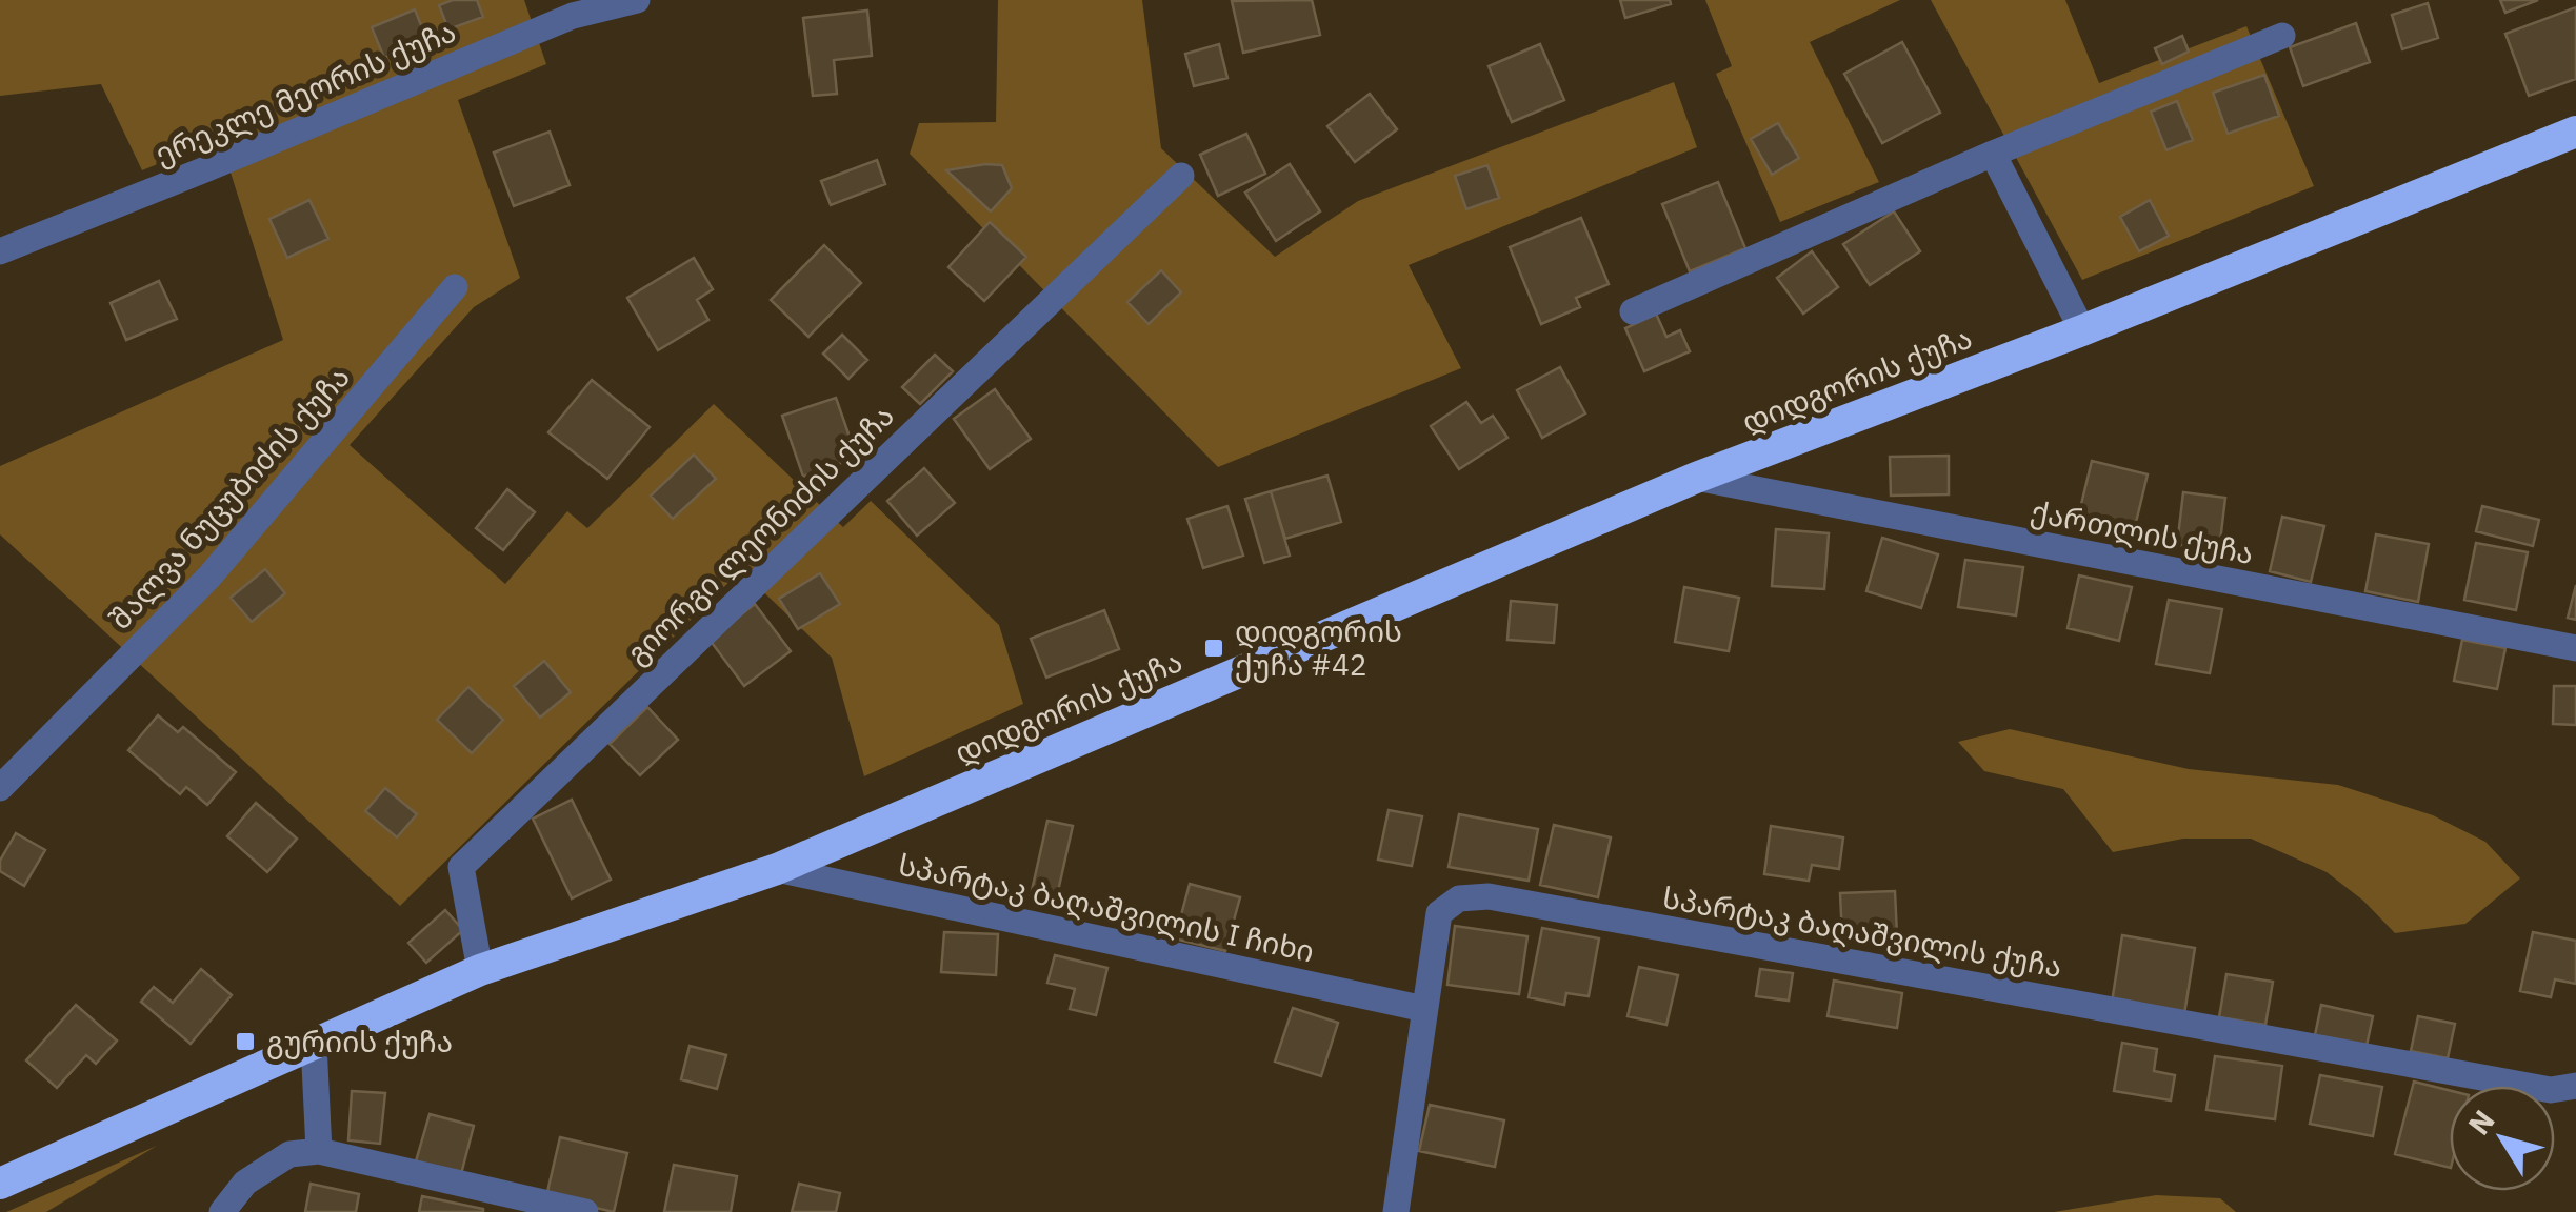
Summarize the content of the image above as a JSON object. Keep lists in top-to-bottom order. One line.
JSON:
{"streets":{"highway":["დიდგორის ქუჩა"],"street":["ერეკლე მეორის ქუჩა","შალვა ნუცუბიძის ქუჩა","ქართლის ქუჩა","გიორგი ლეონიძის ქუჩა","სპარტაკ ბაღაშვილის I ჩიხი","სპარტაკ ბაღაშვილის ქუჩა"]},"crossings":[["დიდგორის ქუჩა","ქართლის ქუჩა"],["დიდგორის ქუჩა","გიორგი ლეონიძის ქუჩა"],["დიდგორის ქუჩა","სპარტაკ ბაღაშვილის I ჩიხი"],["სპარტაკ ბაღაშვილის I ჩიხი","სპარტაკ ბაღაშვილის ქუჩა"]],"places":{"transit":["დიდგორის ქუჩა #42","გურიის ქუჩა"]},"north":"top left"}
